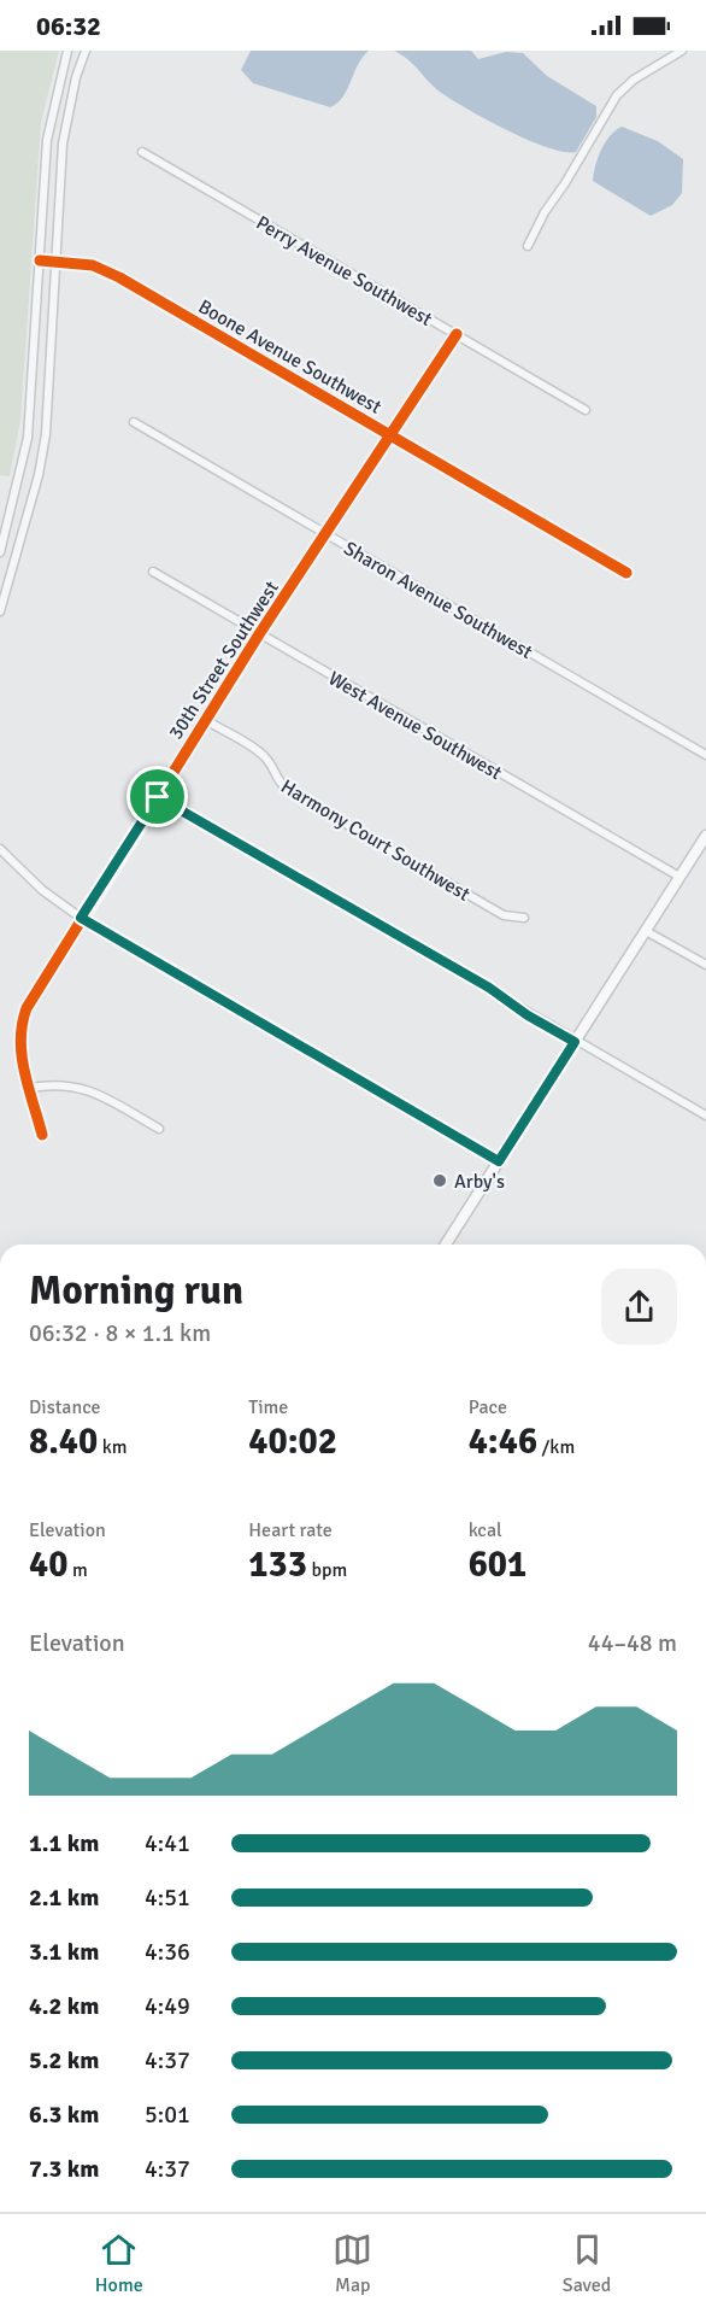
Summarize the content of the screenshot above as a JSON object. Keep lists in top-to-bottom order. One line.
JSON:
{"streets":{"street":["Perry Avenue Southwest","Boone Avenue Southwest","Sharon Avenue Southwest","30th Street Southwest","West Avenue Southwest","Harmony Court Southwest"]},"crossings":[["Perry Avenue Southwest","30th Street Southwest"],["Boone Avenue Southwest","30th Street Southwest"],["Sharon Avenue Southwest","30th Street Southwest"],["30th Street Southwest","West Avenue Southwest"],["30th Street Southwest","Harmony Court Southwest"]],"places":["Arby's"],"page":{"status":"06:32","heading":["Morning run","06:32 · 8 × 1.1 km"],"stats":[["Distance","8.40 km"],["Time","40:02"],["Pace","4:46 /km"],["Elevation","40 m"],["Heart rate","133 bpm"],["kcal","601"]],"chart":["Elevation","44–48 m"],"list":[{"name":"1.1 km","note":"4:41"},{"name":"2.1 km","note":"4:51"},{"name":"3.1 km","note":"4:36"},{"name":"4.2 km","note":"4:49"},{"name":"5.2 km","note":"4:37"},{"name":"6.3 km","note":"5:01"},{"name":"7.3 km","note":"4:37"}],"tabs":["Home","Map","Saved"]}}
